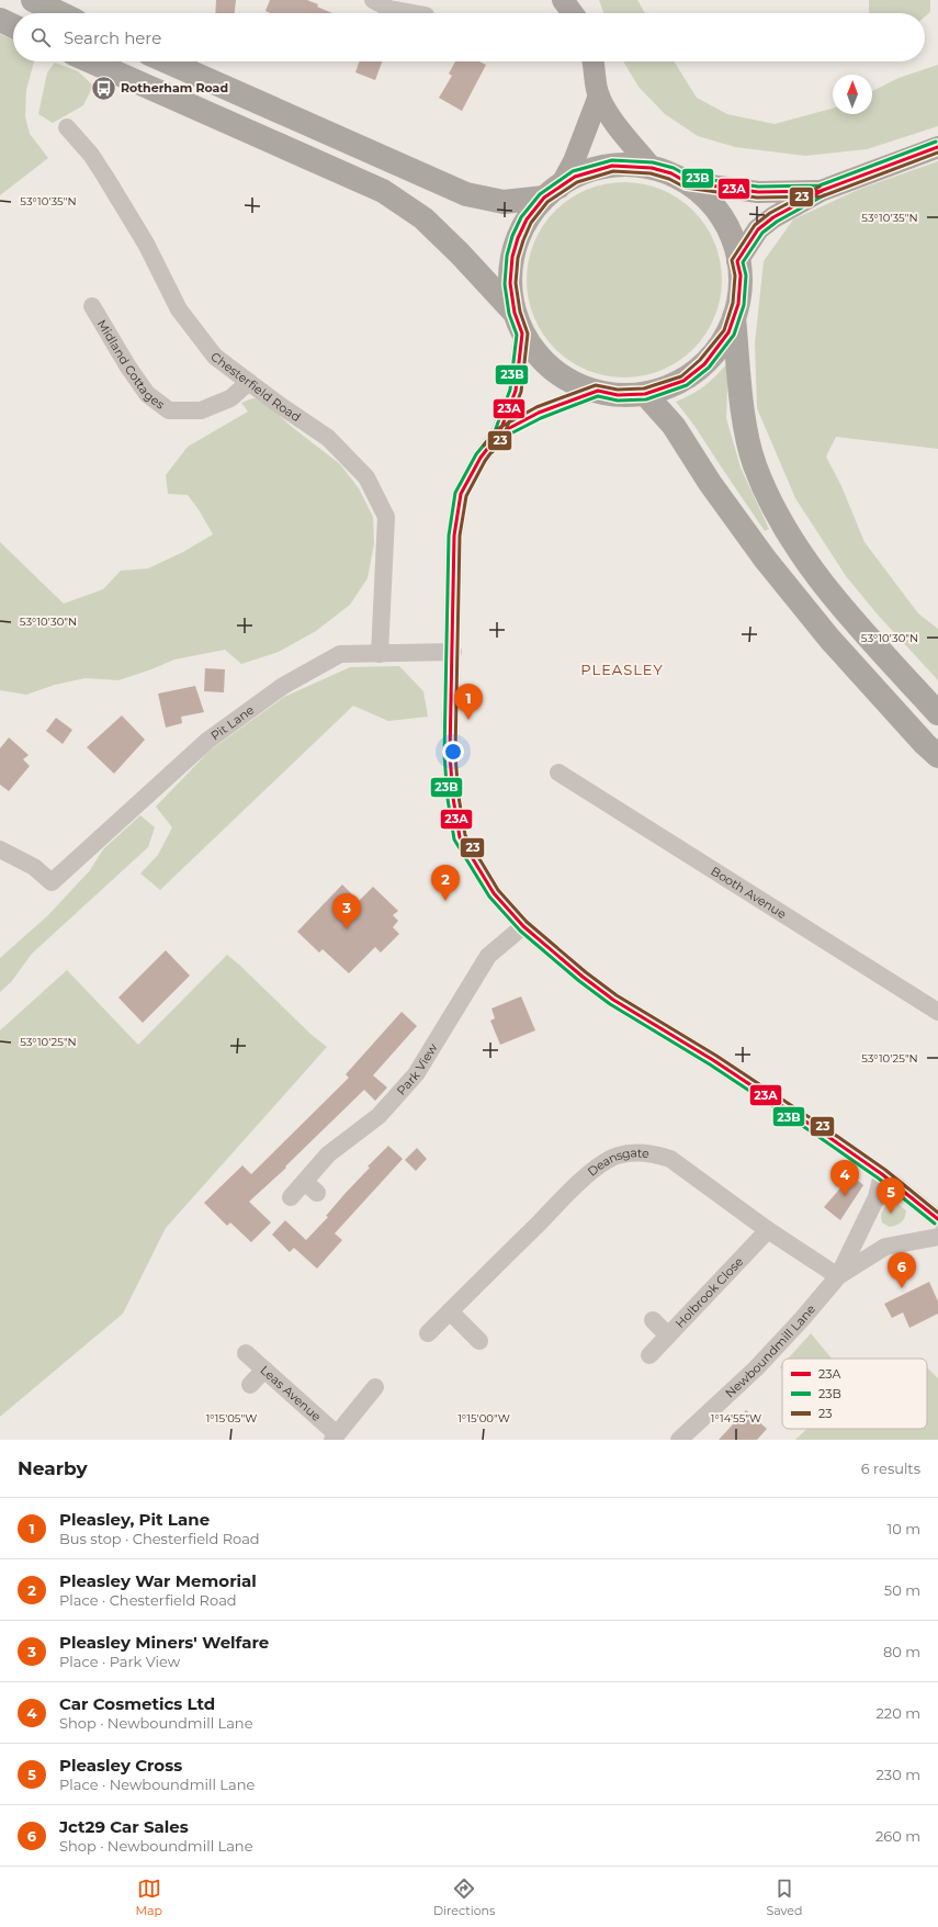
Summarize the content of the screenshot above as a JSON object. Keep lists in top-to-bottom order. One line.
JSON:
{"streets":{"street":["Midland Cottages","Chesterfield Road","Pit Lane","Booth Avenue","Park View","Deansgate","Holbrook Close","Newboundmill Lane","Leas Avenue"]},"crossings":[["Midland Cottages","Chesterfield Road"],["Chesterfield Road","Pit Lane"],["Deansgate","Holbrook Close"],["Deansgate","Newboundmill Lane"]],"districts":["PLEASLEY"],"places":{"bus stop":["Rotherham Road"]},"lines":["transit line 23B","transit line 23A","transit line 23"],"legend":["23A","23B","23"],"north":"top","page":{"search":"Search here","pins":["1","2","3","4","5","6"],"heading":["Nearby","6 results"],"list":[{"mark":"1","name":"Pleasley, Pit Lane","note":"Bus stop · Chesterfield Road","value":"10 m"},{"mark":"2","name":"Pleasley War Memorial","note":"Place · Chesterfield Road","value":"50 m"},{"mark":"3","name":"Pleasley Miners' Welfare","note":"Place · Park View","value":"80 m"},{"mark":"4","name":"Car Cosmetics Ltd","note":"Shop · Newboundmill Lane","value":"220 m"},{"mark":"5","name":"Pleasley Cross","note":"Place · Newboundmill Lane","value":"230 m"},{"mark":"6","name":"Jct29 Car Sales","note":"Shop · Newboundmill Lane","value":"260 m"}],"nav":["Map","Directions","Saved"]},"coordinates":["53°10'35\"N","53°10'30\"N","53°10'25\"N","1°15'05\"W","1°15'00\"W","1°14'55\"W"]}
